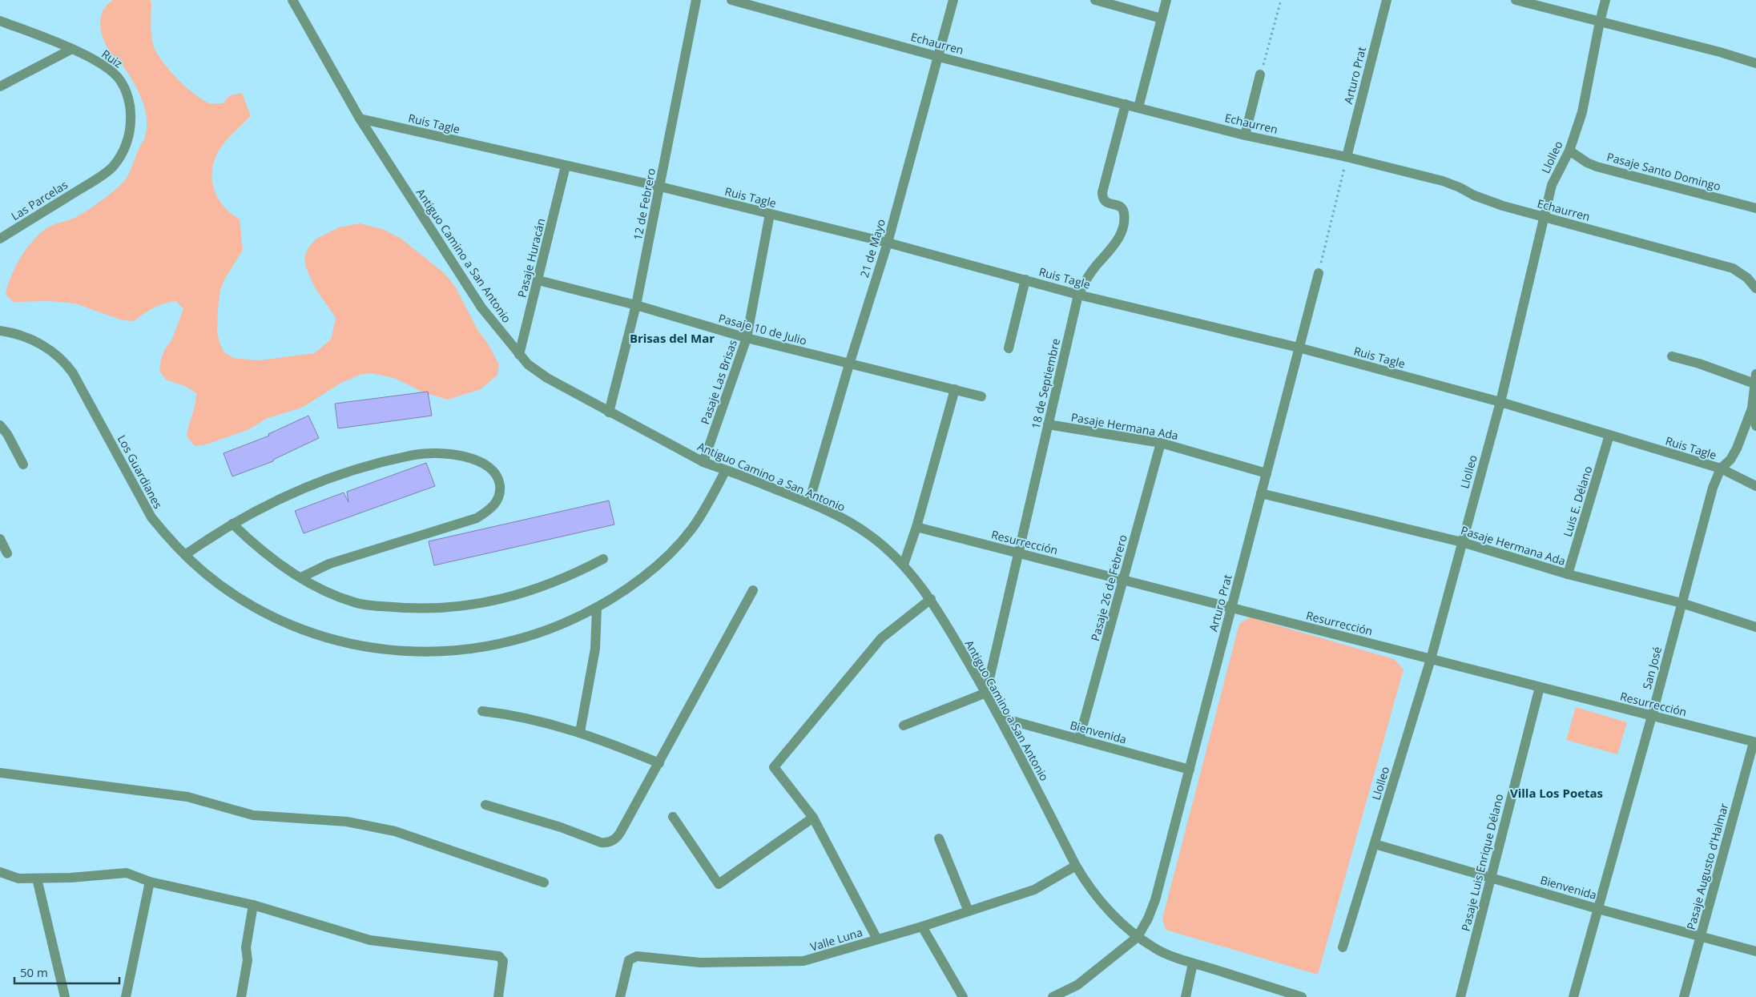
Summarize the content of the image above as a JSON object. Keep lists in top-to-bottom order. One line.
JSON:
{"streets":{"street":["Echaurren","Ruiz","Arturo Prat","Ruis Tagle","Llolleo","Pasaje Santo Domingo","Las Parcelas","12 de Febrero","21 de Mayo","Antiguo Camino a San Antonio","Pasaje Huracán","Pasaje 10 de Julio","Pasaje Las Brisas","18 de Septiembre","Pasaje Hermana Ada","Los Guardianes","Luis E. Délano","Resurrección","Pasaje 26 de Febrero","San José","Bienvenida","Pasaje Luis Enrique Délano","Pasaje Augusto d'Halmar","Valle Luna"]},"crossings":[["Echaurren","Arturo Prat"],["Echaurren","Llolleo"],["Echaurren","21 de Mayo"],["Echaurren","18 de Septiembre"],["Ruiz","Las Parcelas"],["Arturo Prat","Ruis Tagle"],["Arturo Prat","Antiguo Camino a San Antonio"],["Arturo Prat","Pasaje Hermana Ada"],["Arturo Prat","Resurrección"],["Arturo Prat","Bienvenida"],["Ruis Tagle","Llolleo"],["Ruis Tagle","12 de Febrero"],["Ruis Tagle","21 de Mayo"],["Ruis Tagle","Antiguo Camino a San Antonio"],["Ruis Tagle","Pasaje Huracán"],["Ruis Tagle","Pasaje Las Brisas"],["Ruis Tagle","18 de Septiembre"],["Ruis Tagle","Luis E. Délano"],["Ruis Tagle","San José"],["Llolleo","Pasaje Santo Domingo"],["Llolleo","Pasaje Hermana Ada"],["Llolleo","Resurrección"],["Llolleo","Bienvenida"],["12 de Febrero","Antiguo Camino a San Antonio"],["12 de Febrero","Pasaje 10 de Julio"],["21 de Mayo","Antiguo Camino a San Antonio"],["21 de Mayo","Pasaje 10 de Julio"],["Antiguo Camino a San Antonio","Pasaje Huracán"],["Antiguo Camino a San Antonio","Pasaje Las Brisas"],["Antiguo Camino a San Antonio","18 de Septiembre"],["Antiguo Camino a San Antonio","Los Guardianes"],["Antiguo Camino a San Antonio","Bienvenida"],["Antiguo Camino a San Antonio","Valle Luna"],["Pasaje Huracán","Pasaje 10 de Julio"],["Pasaje 10 de Julio","Pasaje Las Brisas"],["18 de Septiembre","Pasaje Hermana Ada"],["18 de Septiembre","Resurrección"],["Pasaje Hermana Ada","Luis E. Délano"],["Pasaje Hermana Ada","Pasaje 26 de Febrero"],["Pasaje Hermana Ada","San José"],["Resurrección","Pasaje 26 de Febrero"],["Resurrección","San José"],["Resurrección","Pasaje Luis Enrique Délano"],["Resurrección","Pasaje Augusto d'Halmar"],["Pasaje 26 de Febrero","Bienvenida"],["San José","Bienvenida"],["Bienvenida","Pasaje Luis Enrique Délano"],["Bienvenida","Pasaje Augusto d'Halmar"]],"districts":["Brisas del Mar","Villa Los Poetas"],"scale_bar":"50 m"}
